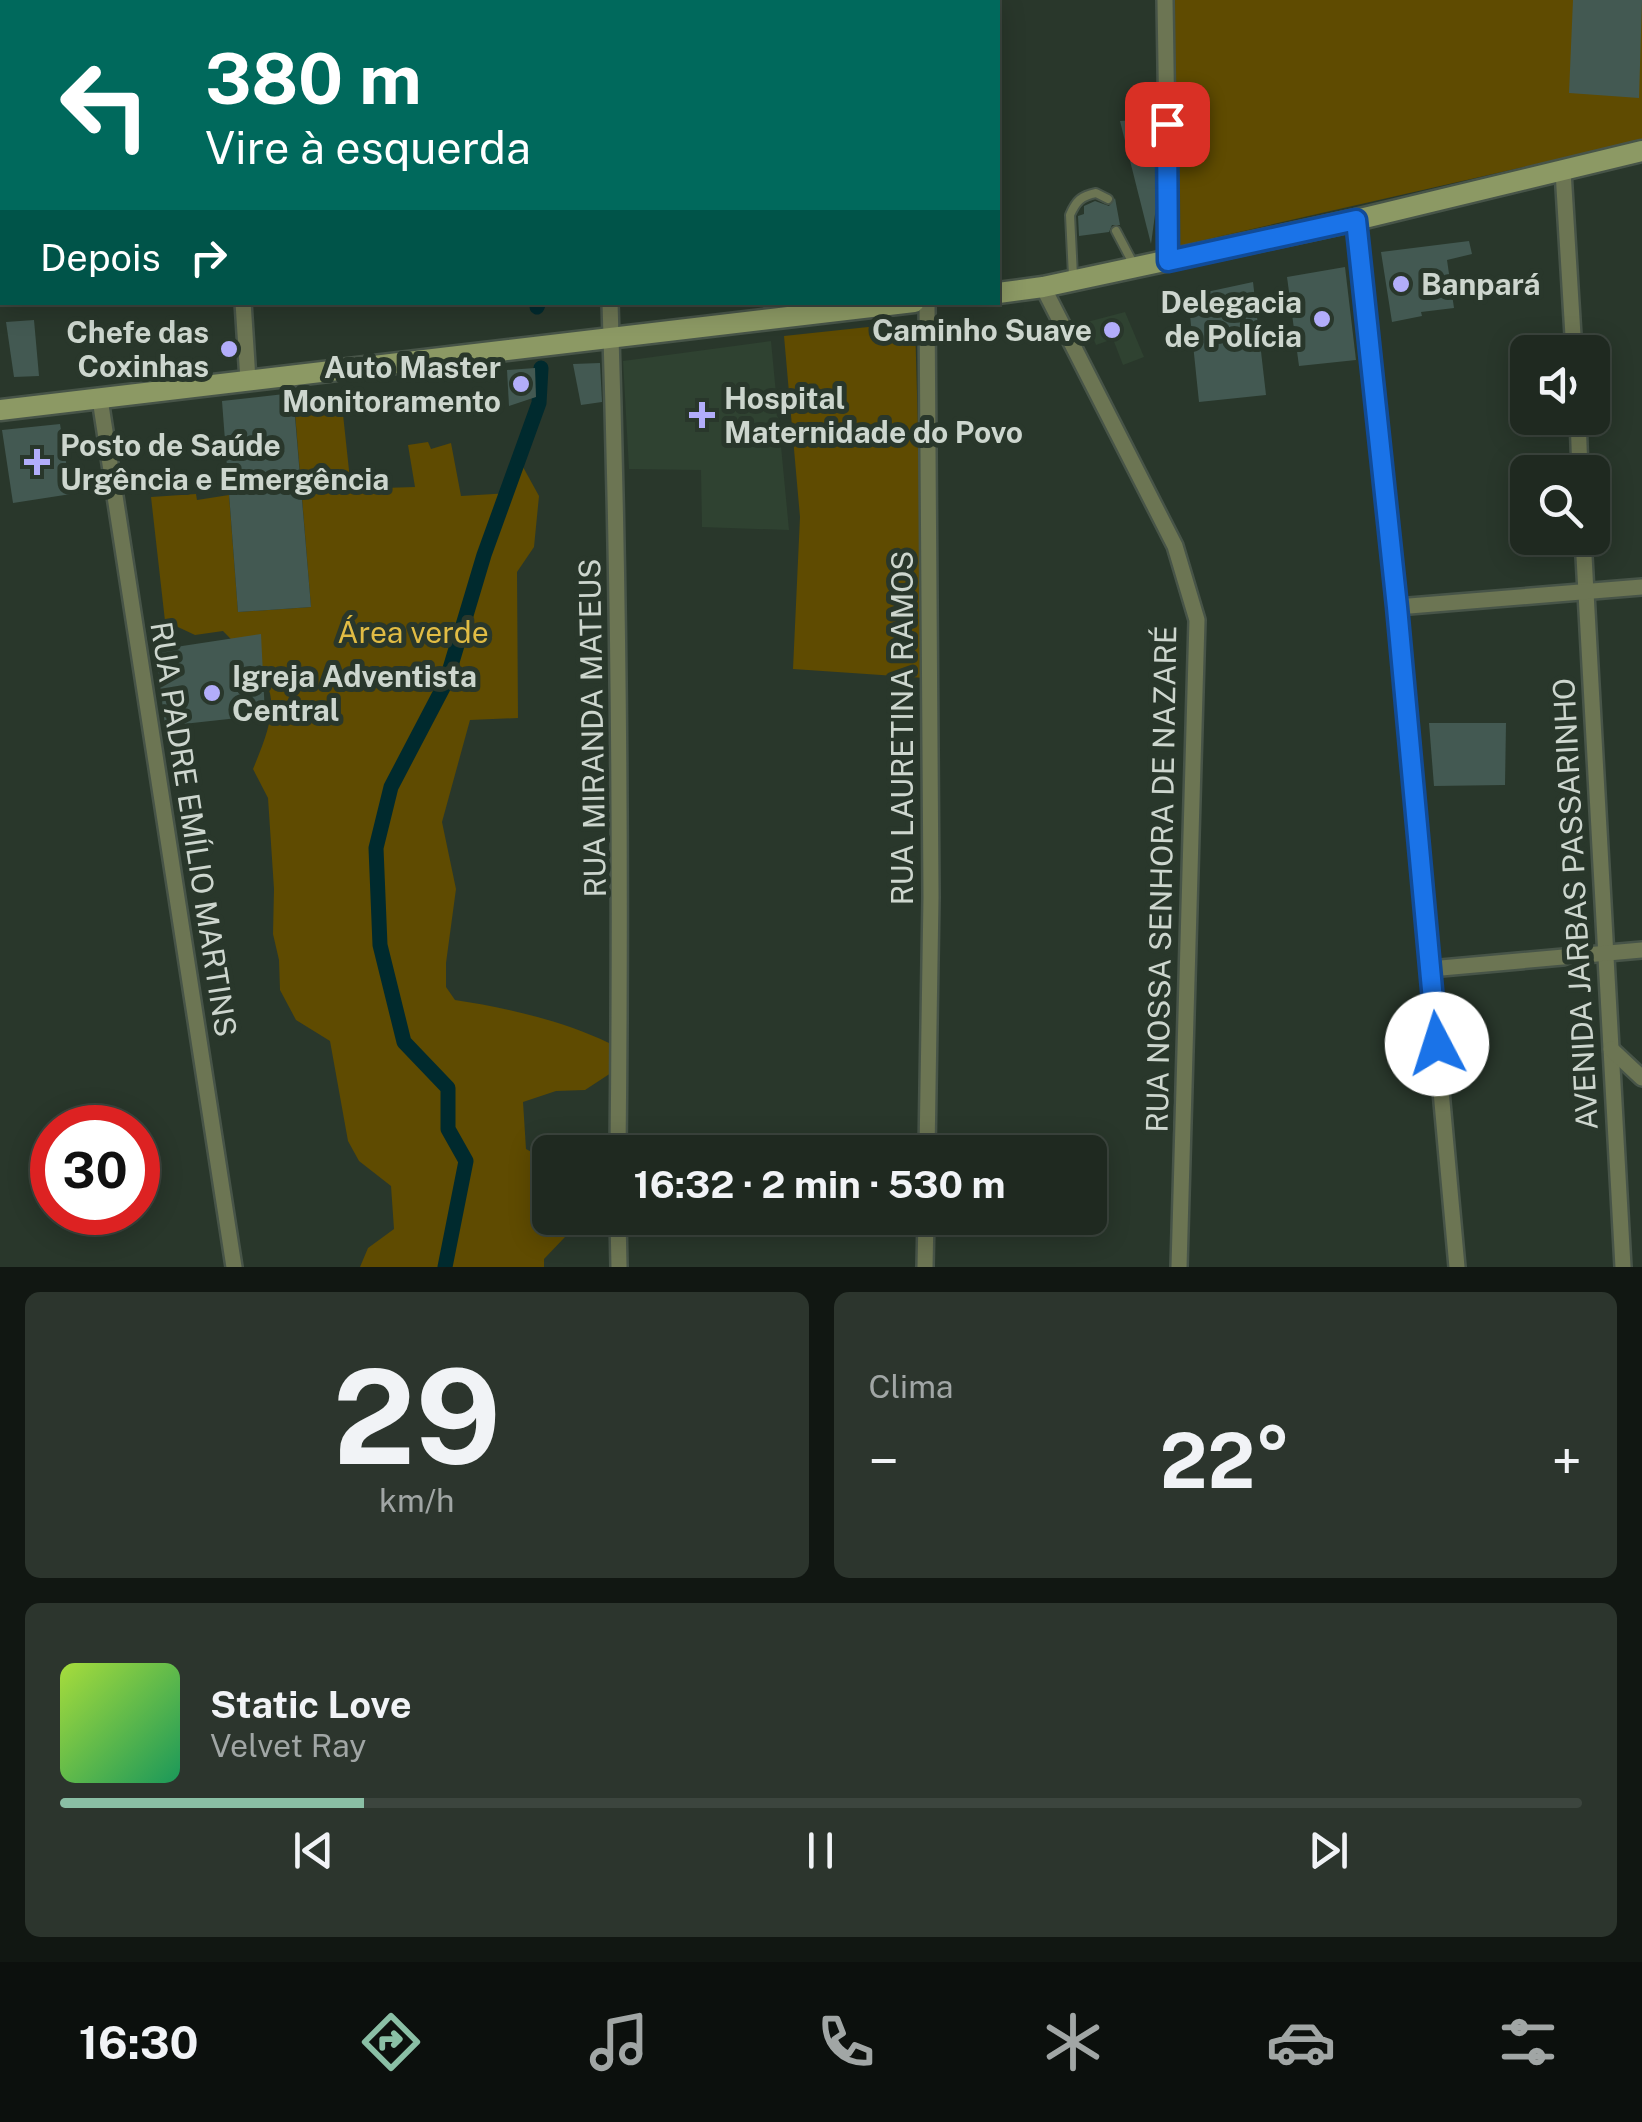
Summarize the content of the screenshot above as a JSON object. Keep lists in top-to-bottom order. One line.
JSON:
{"streets":{"street":["RUA MIRANDA MATEUS","RUA LAURETINA RAMOS","RUA PADRE EMÍLIO MARTINS","RUA NOSSA SENHORA DE NAZARÉ","AVENIDA JARBAS PASSARINHO"]},"parks":["Área verde"],"places":{"other":["Banpará","Delegacia de Polícia","Caminho Suave","Chefe das Coxinhas","Auto Master Monitoramento","Igreja Adventista Central"],"health":["Hospital Maternidade do Povo","Posto de Saúde Urgência e Emergência"]},"page":{"turn":["380 m","Vire à esquerda"],"then":"Depois","limit":"30","trip":"16:32 · 2 min · 530 m","tile":[["29","km/h"],"Clima"],"heat":["−","22°","+"],"song":["Static Love","Velvet Ray"],"tabs":"16:30"}}
